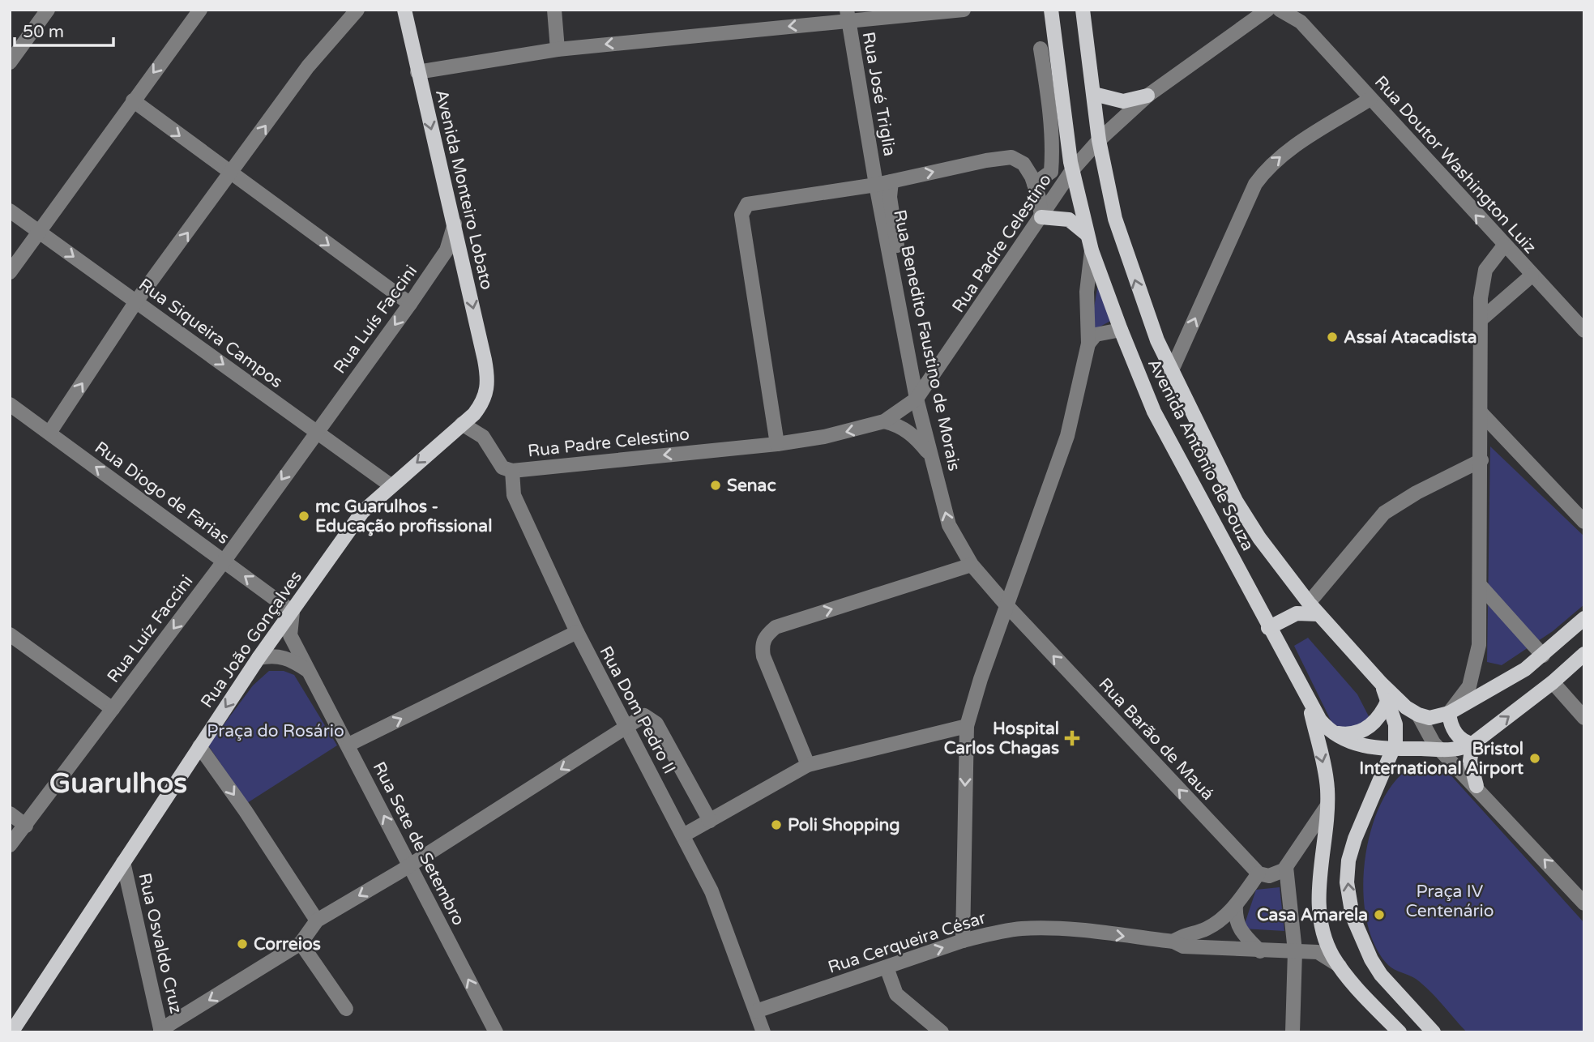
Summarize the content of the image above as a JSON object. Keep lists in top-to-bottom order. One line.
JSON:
{"streets":{"main road":["Avenida Monteiro Lobato","Avenida Antônio de Souza","Rua João Gonçalves"],"street":["Rua José Triglia","Rua Doutor Washington Luiz","Rua Padre Celestino","Rua Luís Faccini","Rua Siqueira Campos","Rua Benedito Faustino de Morais","Rua Diogo de Farias","Rua Luíz Faccini","Rua Dom Pedro II","Rua Barão de Mauá","Rua Sete de Setembro","Rua Cerqueira César","Rua Osvaldo Cruz"]},"crossings":[["Rua José Triglia","Rua Benedito Faustino de Morais"],["Avenida Monteiro Lobato","Rua Luís Faccini"],["Avenida Monteiro Lobato","Rua João Gonçalves"],["Rua Padre Celestino","Rua Benedito Faustino de Morais"],["Rua Padre Celestino","Avenida Antônio de Souza"],["Rua Padre Celestino","Rua Dom Pedro II"],["Rua Luís Faccini","Rua Siqueira Campos"],["Rua Luís Faccini","Rua Luíz Faccini"],["Rua Siqueira Campos","Rua Luíz Faccini"],["Rua Siqueira Campos","Rua João Gonçalves"],["Rua Benedito Faustino de Morais","Rua Barão de Mauá"],["Rua Diogo de Farias","Rua Luíz Faccini"],["Rua Diogo de Farias","Rua João Gonçalves"],["Rua Diogo de Farias","Rua Sete de Setembro"],["Rua João Gonçalves","Rua Sete de Setembro"],["Rua João Gonçalves","Rua Osvaldo Cruz"],["Rua Dom Pedro II","Rua Cerqueira César"],["Rua Barão de Mauá","Rua Cerqueira César"]],"one_way":["Rua Doutor Washington Luiz","Avenida Monteiro Lobato","Rua Padre Celestino","Rua Luís Faccini","Rua Siqueira Campos","Rua Diogo de Farias","Rua Luíz Faccini","Rua Barão de Mauá","Rua Cerqueira César"],"districts":["Guarulhos"],"parks":["Praça do Rosário","Praça IV Centenário"],"places":{"other":["Assaí Atacadista","Senac","mc Guarulhos - Educação profissional","Bristol International Airport","Poli Shopping","Casa Amarela","Correios"],"health":["Hospital Carlos Chagas"]},"scale_bar":"50 m"}
